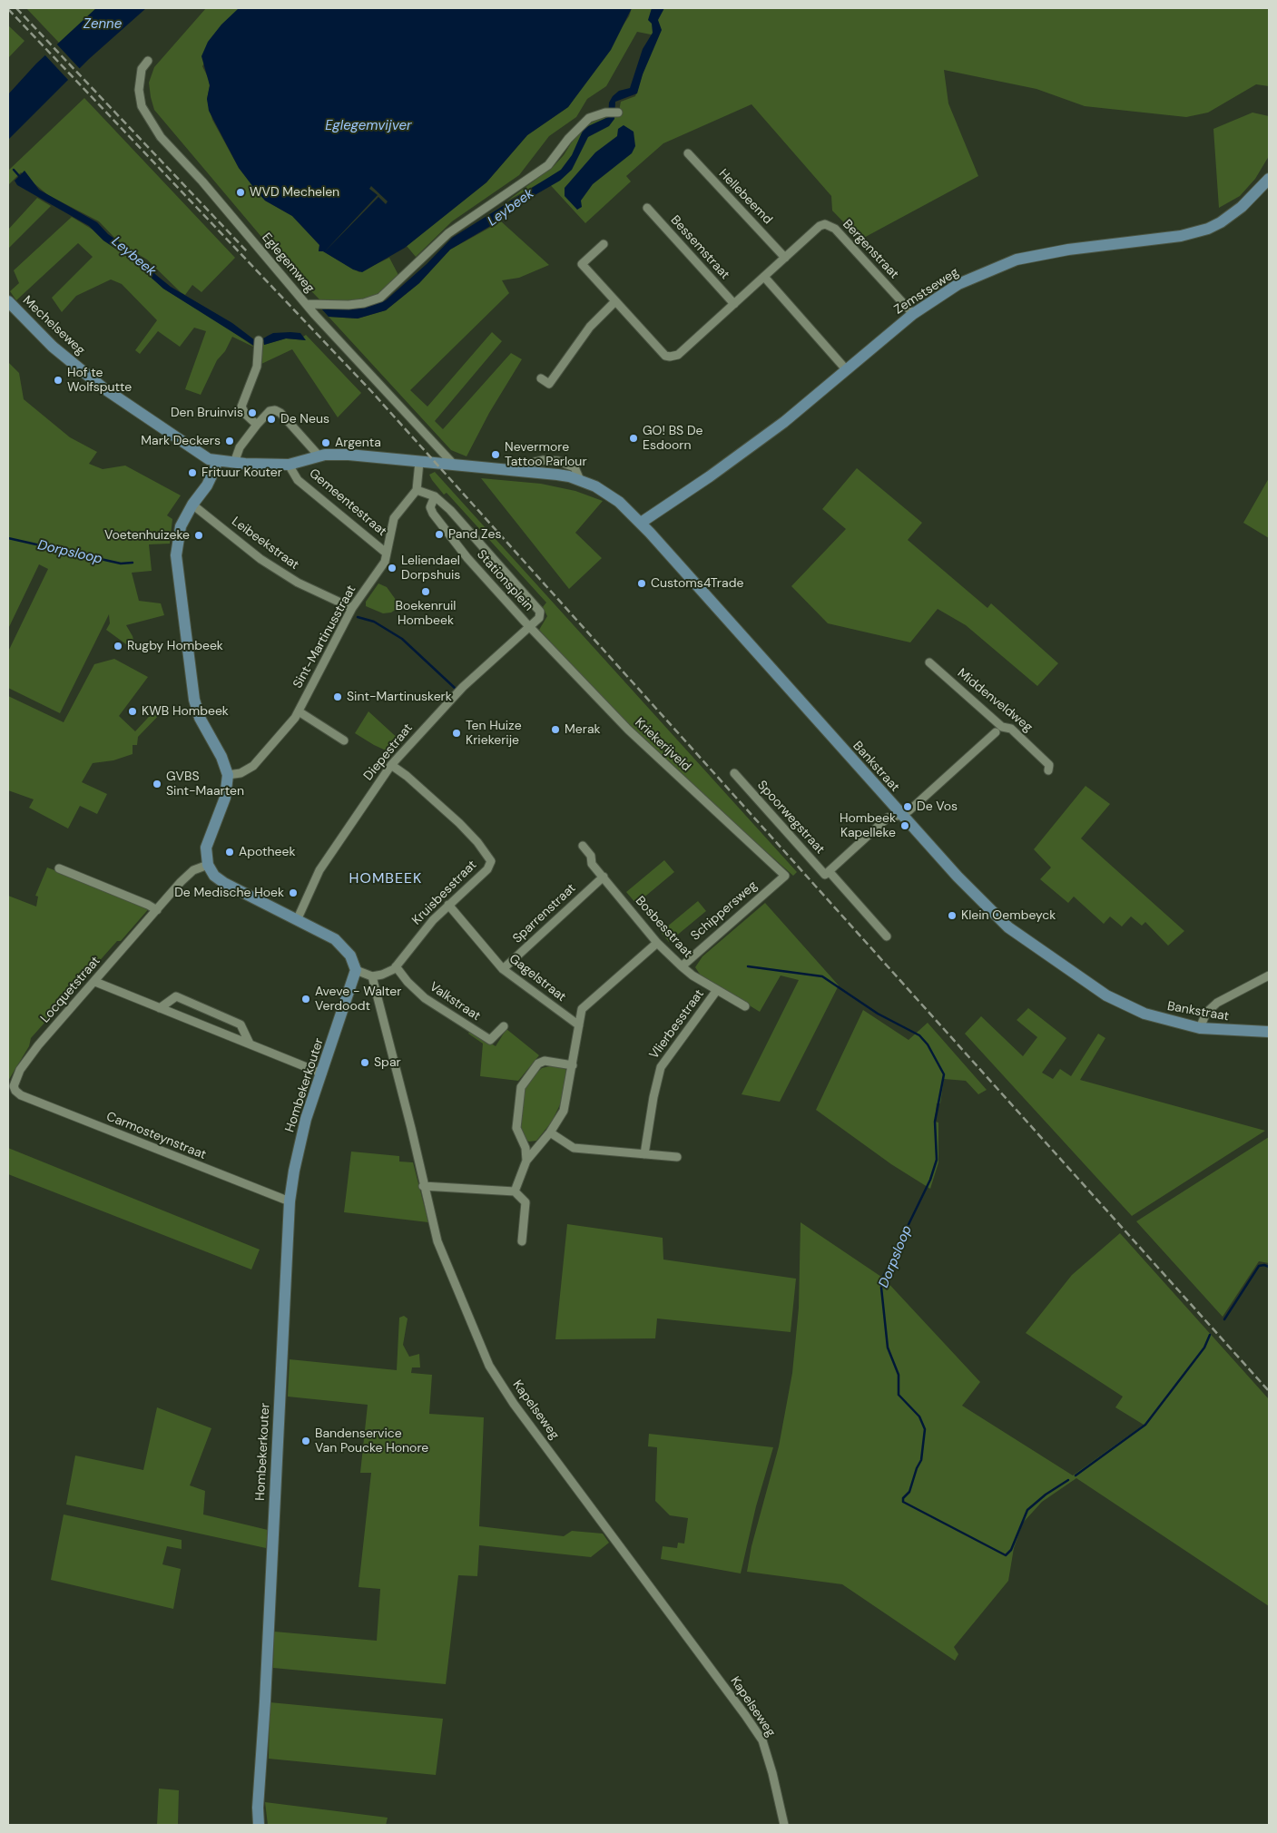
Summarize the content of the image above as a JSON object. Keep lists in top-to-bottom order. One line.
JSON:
{"streets":{"street":["Hellebeemd","Bessemstraat","Bergenstraat","Eglegemweg","Zemstseweg","Mechelseweg","Gemeentestraat","Leibeekstraat","Stationsplein","Sint-Martinusstraat","Middenveldweg","Kriekerijveld","Diepestraat","Bankstraat","Spoorwegstraat","Kruisbesstraat","Schippersweg","Sparrenstraat","Bosbesstraat","Gagelstraat","Locquetstraat","Valkstraat","Vlierbesstraat","Hombekerkouter","Carmosteynstraat","Kapelseweg"]},"crossings":[["Hellebeemd","Bergenstraat"],["Bessemstraat","Bergenstraat"],["Bergenstraat","Zemstseweg"],["Eglegemweg","Bankstraat"],["Zemstseweg","Bankstraat"],["Gemeentestraat","Sint-Martinusstraat"],["Gemeentestraat","Bankstraat"],["Leibeekstraat","Sint-Martinusstraat"],["Stationsplein","Sint-Martinusstraat"],["Stationsplein","Kriekerijveld"],["Stationsplein","Diepestraat"],["Middenveldweg","Bankstraat"],["Kriekerijveld","Diepestraat"],["Kriekerijveld","Schippersweg"],["Diepestraat","Kruisbesstraat"],["Kruisbesstraat","Gagelstraat"],["Kruisbesstraat","Valkstraat"],["Kruisbesstraat","Kapelseweg"],["Schippersweg","Bosbesstraat"],["Sparrenstraat","Bosbesstraat"],["Sparrenstraat","Gagelstraat"],["Bosbesstraat","Vlierbesstraat"],["Locquetstraat","Carmosteynstraat"],["Hombekerkouter","Carmosteynstraat"]],"districts":["HOMBEEK"],"water":["Zenne","Eglegemvijver","Leybeek","Dorpsloop"],"places":["WVD Mechelen","Hof te Wolfsputte","Den Bruinvis","De Neus","GO! BS De Esdoorn","Mark Deckers","Argenta","Nevermore Tattoo Parlour","Frituur Kouter","Pand Zes","Voetenhuizeke","Leliendael Dorpshuis","Customs4Trade","Boekenruil Hombeek","Rugby Hombeek","Sint-Martinuskerk","KWB Hombeek","Merak","Ten Huize Kriekerije","GVBS Sint-Maarten","De Vos","Hombeek Kapelleke","Apotheek","De Medische Hoek","Klein Oembeyck","Aveve - Walter Verdoodt","Spar","Bandenservice Van Poucke Honore"]}
